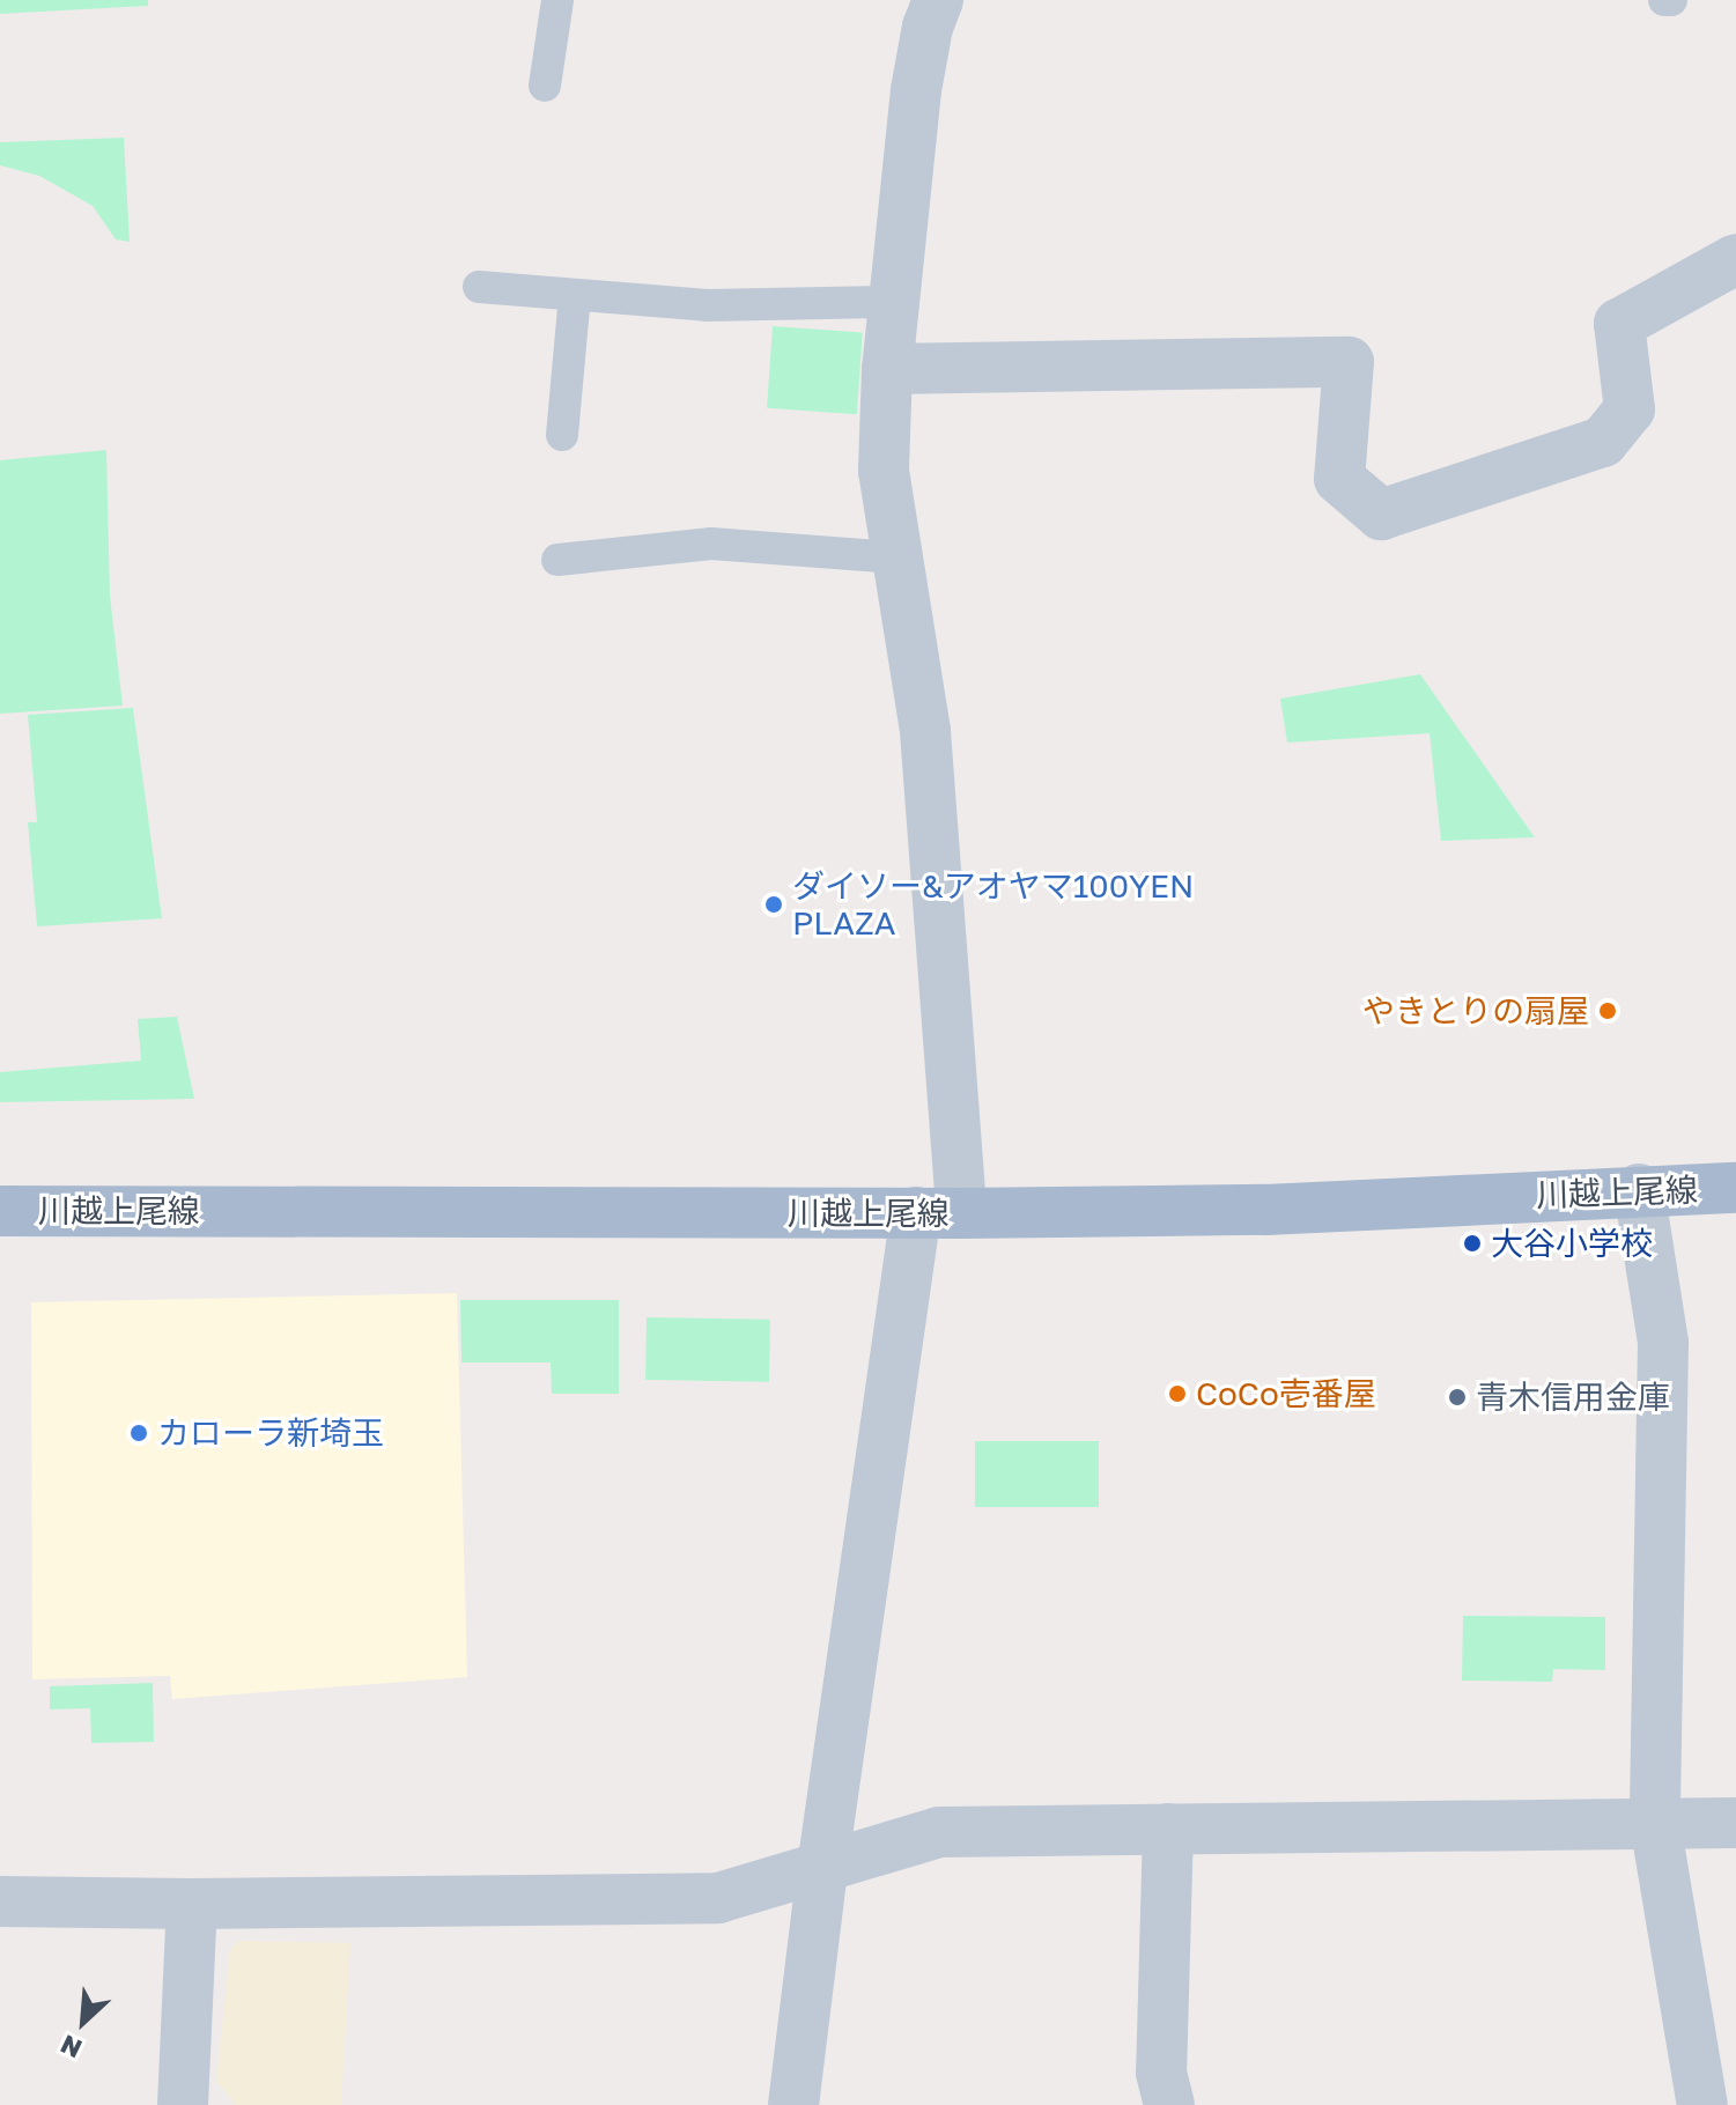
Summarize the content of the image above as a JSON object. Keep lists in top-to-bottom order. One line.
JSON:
{"streets":{"main road":["川越上尾線"]},"places":["ダイソー&アオヤマ100YEN PLAZA","やきとりの扇屋","大谷小学校","CoCo壱番屋","青木信用金庫","カローラ新埼玉"],"north":"bottom left"}
